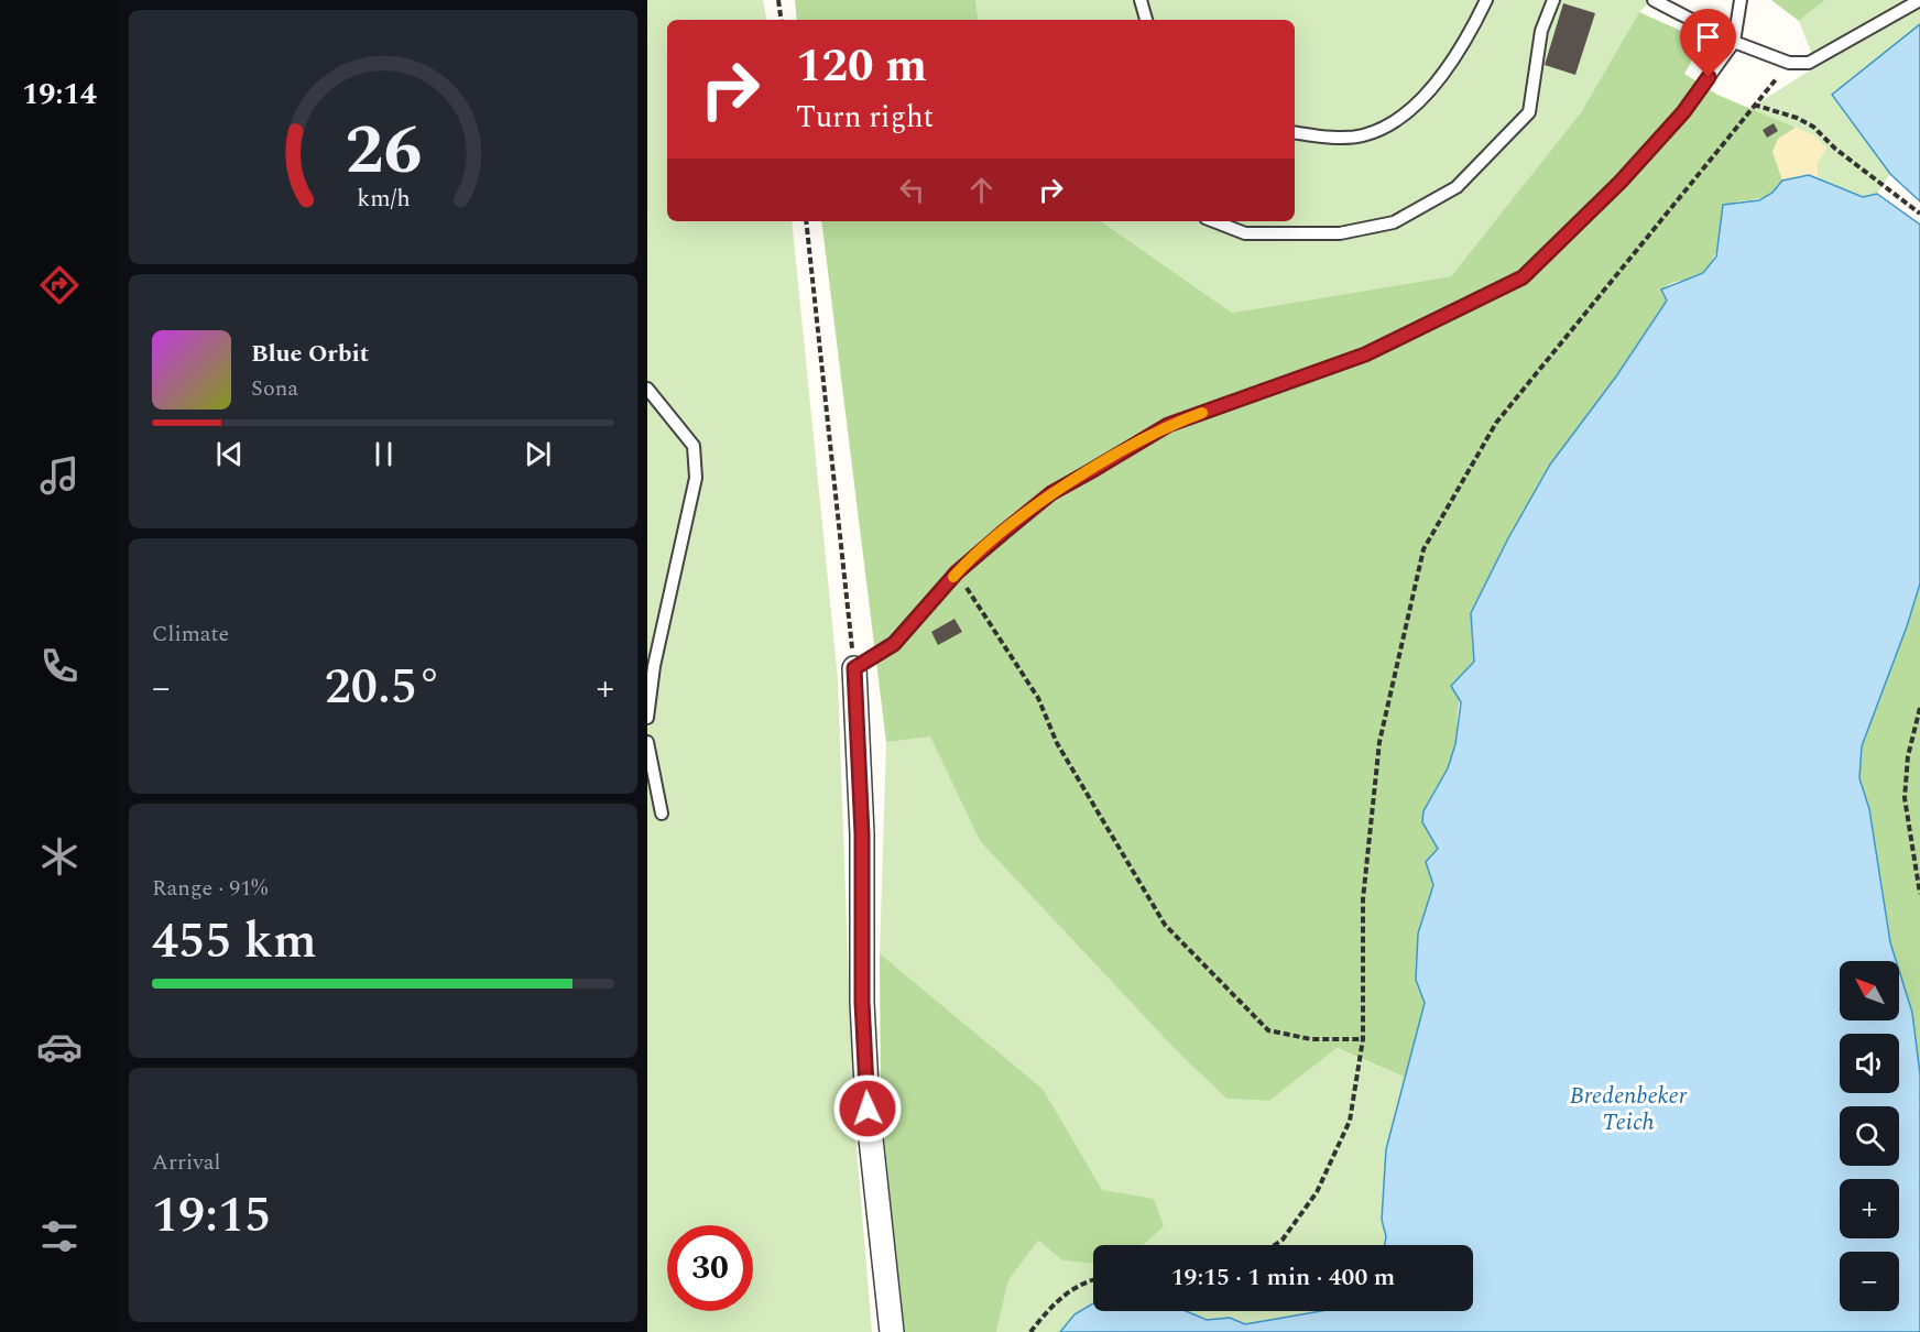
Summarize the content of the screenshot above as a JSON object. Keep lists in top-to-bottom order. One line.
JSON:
{"water":["Bredenbeker Teich"],"north":"top left","page":{"tabs":"19:14","turn":["120 m","Turn right"],"song":["Blue Orbit","Sona"],"tile":["Climate",["Range · 91%","455 km"],["Arrival","19:15"]],"heat":["−","20.5°","+"],"map_buttons":["+","−"],"limit":"30","trip":"19:15 · 1 min · 400 m","gauge":["26","km/h"]}}
